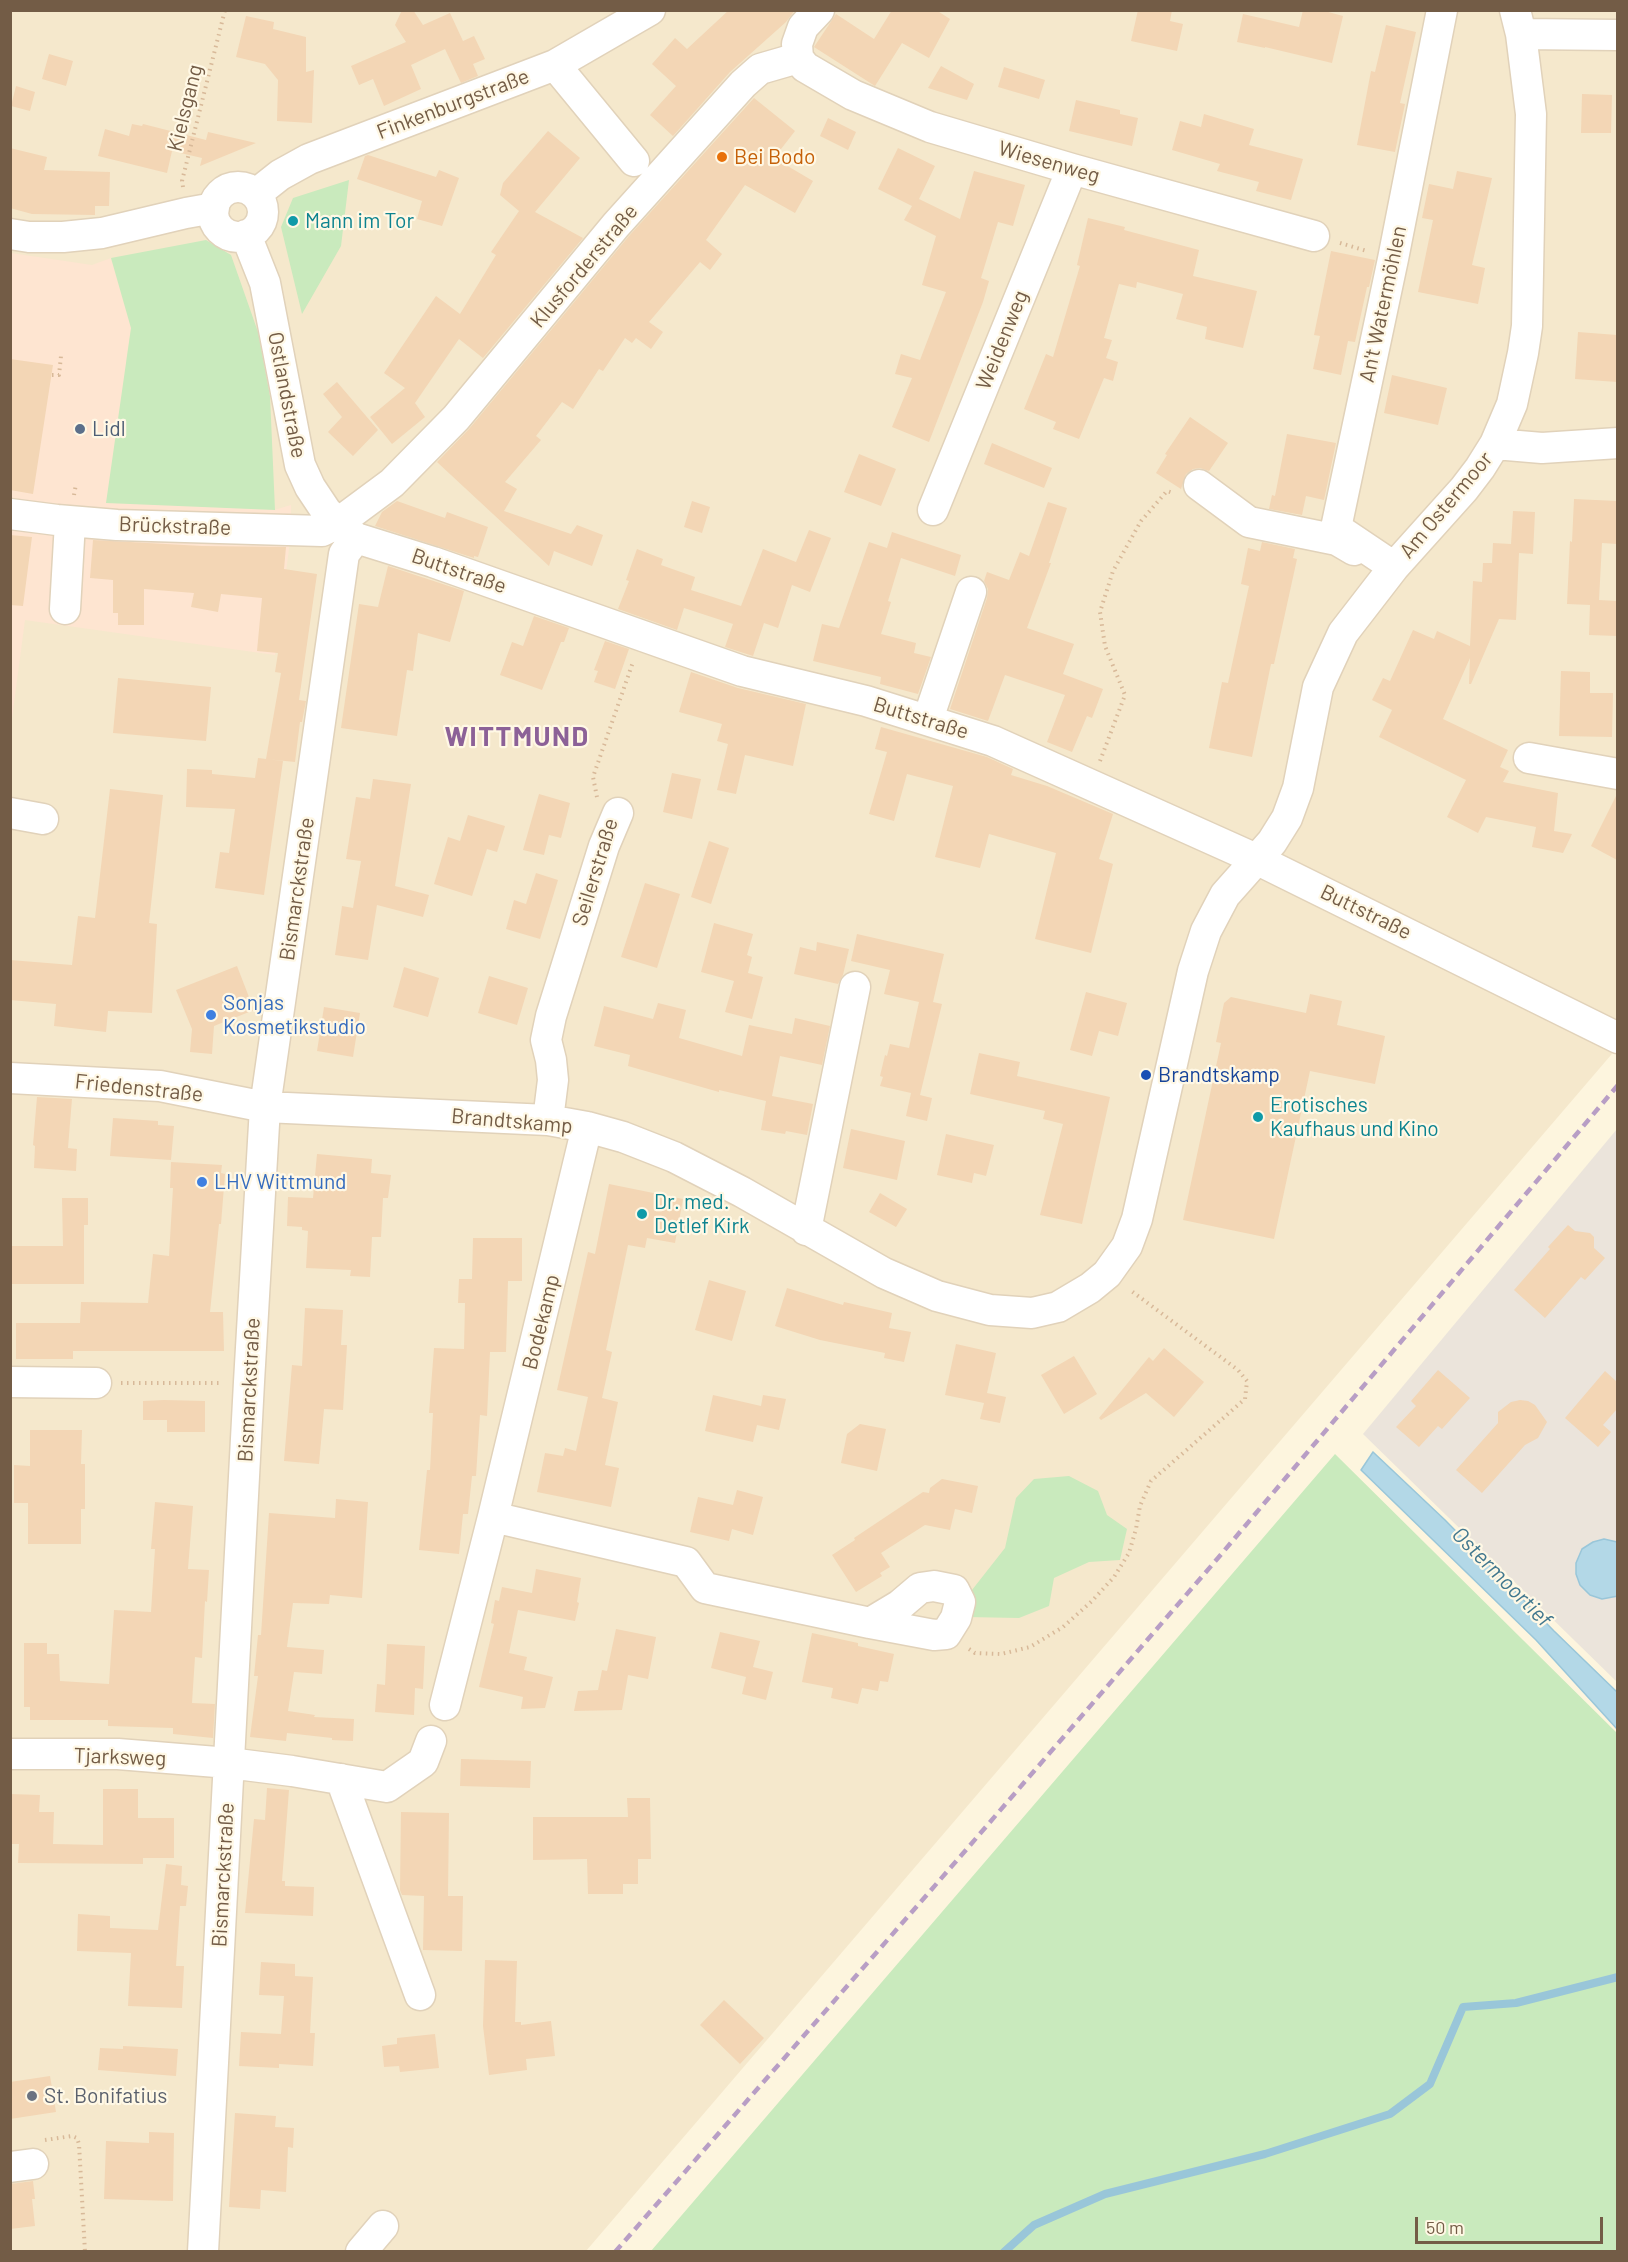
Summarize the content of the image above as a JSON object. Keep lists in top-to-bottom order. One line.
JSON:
{"streets":{"street":["Finkenburgstraße","Wiesenweg","Klusforderstraße","An't Watermöhlen","Weidenweg","Ostlandstraße","Am Ostermoor","Brückstraße","Buttstraße","Seilerstraße","Bismarckstraße","Friedenstraße","Brandtskamp","Bodekamp","Tjarksweg"],"path":["Kielsgang"]},"crossings":[["Finkenburgstraße","Kielsgang"],["Finkenburgstraße","Ostlandstraße"],["Kielsgang","Ostlandstraße"],["Wiesenweg","Klusforderstraße"],["Wiesenweg","Weidenweg"],["Klusforderstraße","Ostlandstraße"],["Klusforderstraße","Brückstraße"],["Klusforderstraße","Buttstraße"],["Klusforderstraße","Bismarckstraße"],["An't Watermöhlen","Am Ostermoor"],["Ostlandstraße","Brückstraße"],["Ostlandstraße","Buttstraße"],["Ostlandstraße","Bismarckstraße"],["Am Ostermoor","Buttstraße"],["Am Ostermoor","Brandtskamp"],["Brückstraße","Buttstraße"],["Brückstraße","Bismarckstraße"],["Buttstraße","Seilerstraße"],["Buttstraße","Bismarckstraße"],["Buttstraße","Brandtskamp"],["Seilerstraße","Brandtskamp"],["Bismarckstraße","Friedenstraße"],["Bismarckstraße","Brandtskamp"],["Bismarckstraße","Tjarksweg"],["Friedenstraße","Brandtskamp"],["Brandtskamp","Bodekamp"]],"districts":["WITTMUND"],"water":["Ostermoortief"],"places":["Bei Bodo","Mann im Tor","Lidl","Sonjas Kosmetikstudio","Brandtskamp","Erotisches Kaufhaus und Kino","LHV Wittmund","Dr. med. Detlef Kirk","St. Bonifatius"],"scale_bar":"50 m"}
